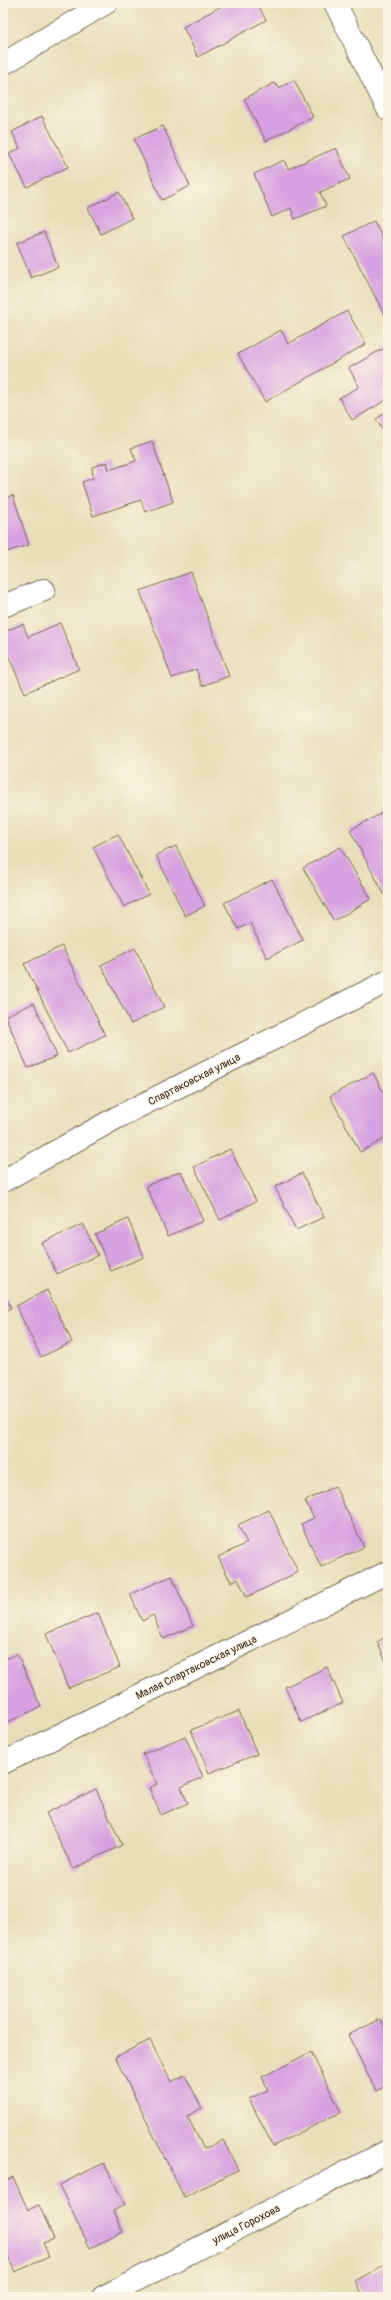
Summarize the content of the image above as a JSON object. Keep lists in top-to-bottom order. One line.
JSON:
{"streets":{"street":["Спартаковская улица","Малая Спартаковская улица","улица Горохова"]}}
